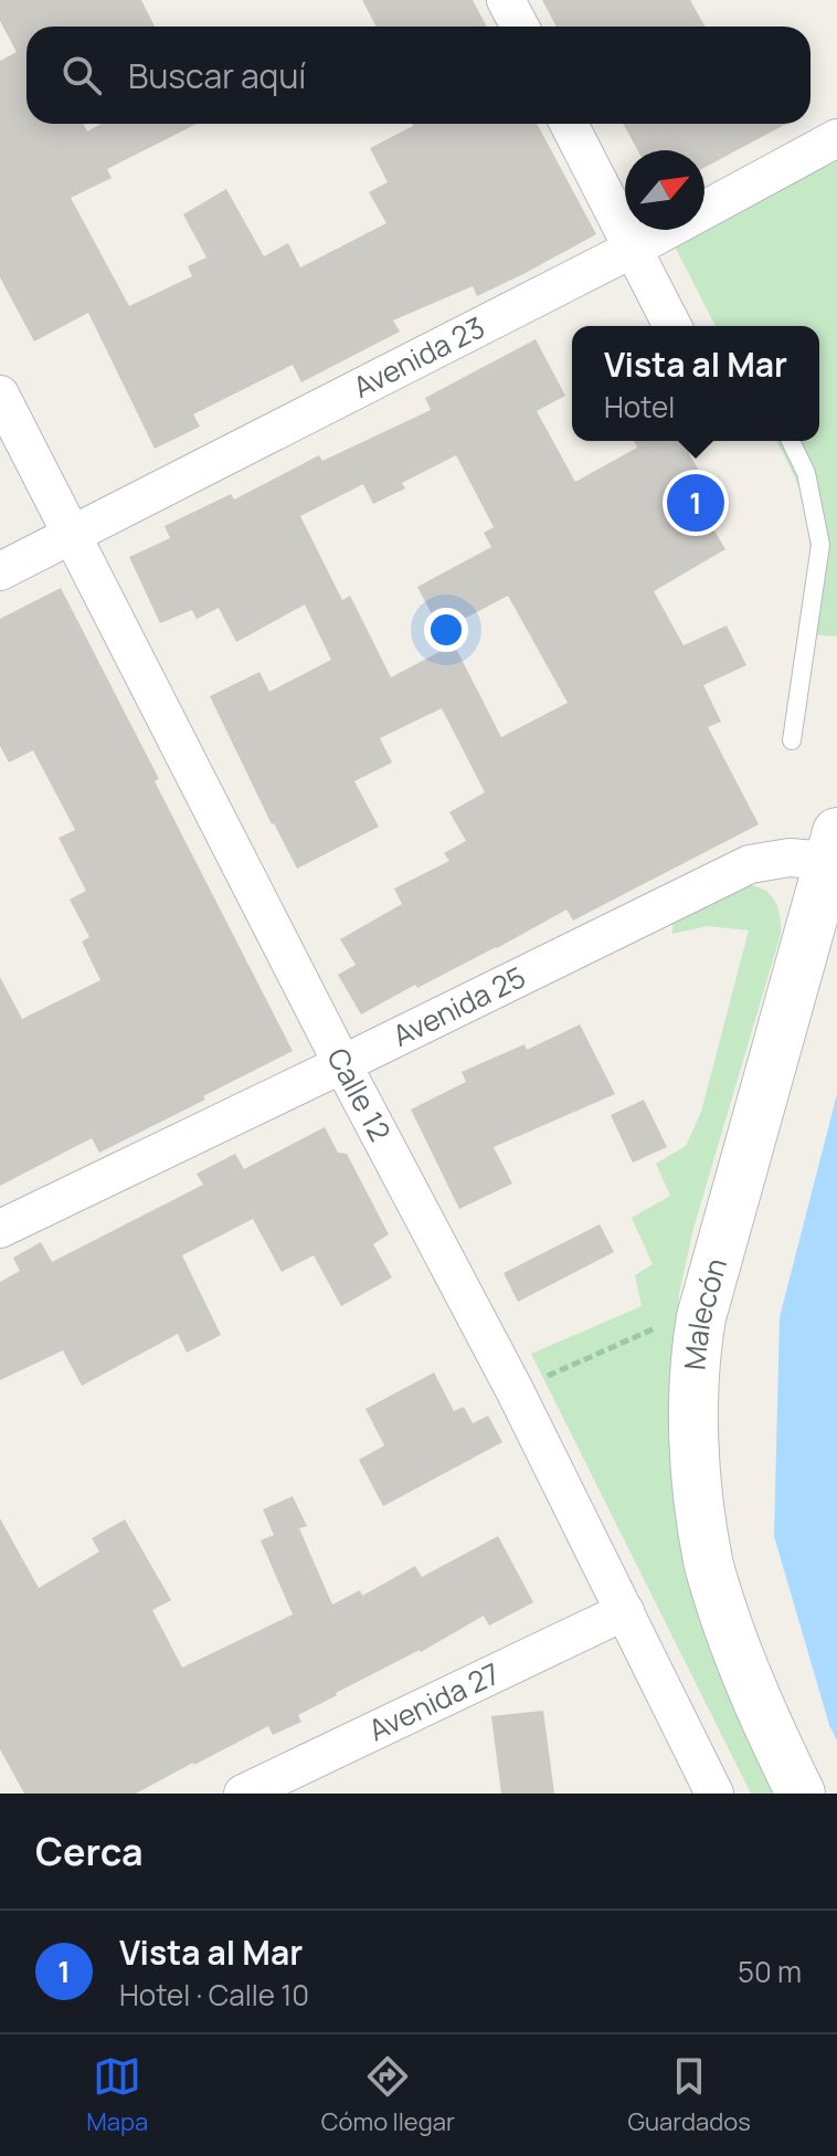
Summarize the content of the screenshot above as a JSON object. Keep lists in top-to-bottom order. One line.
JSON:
{"streets":{"main road":["Malecón"],"street":["Avenida 23","Avenida 25","Calle 12","Avenida 27"]},"crossings":[["Avenida 23","Calle 12"],["Avenida 25","Calle 12"],["Avenida 25","Malecón"],["Calle 12","Avenida 27"]],"north":"top right","page":{"search":"Buscar aquí","popup":["Vista al Mar","Hotel"],"pins":"1","heading":"Cerca","list":[{"mark":"1","name":"Vista al Mar","note":"Hotel · Calle 10","value":"50 m"}],"nav":["Mapa","Cómo llegar","Guardados"]}}
